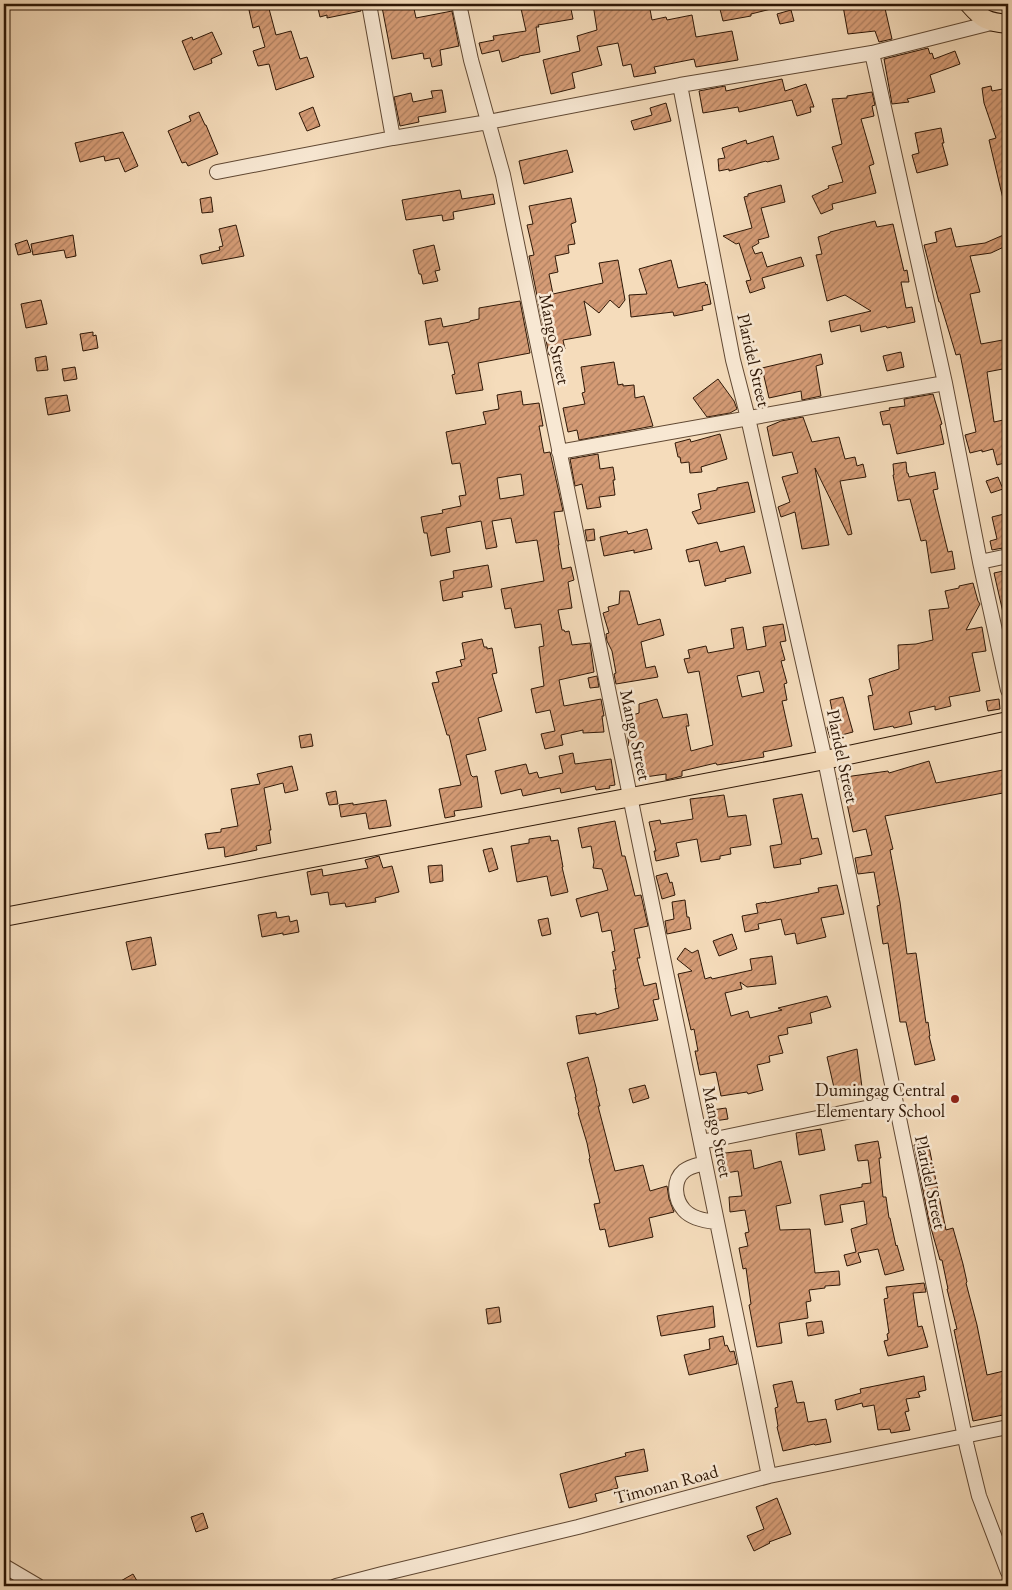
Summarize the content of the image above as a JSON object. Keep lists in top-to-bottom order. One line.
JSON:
{"streets":{"street":["Mango Street","Plaridel Street","Timonan Road"]},"crossings":[["Mango Street","Timonan Road"],["Plaridel Street","Timonan Road"]],"places":["Dumingag Central Elementary School"]}
